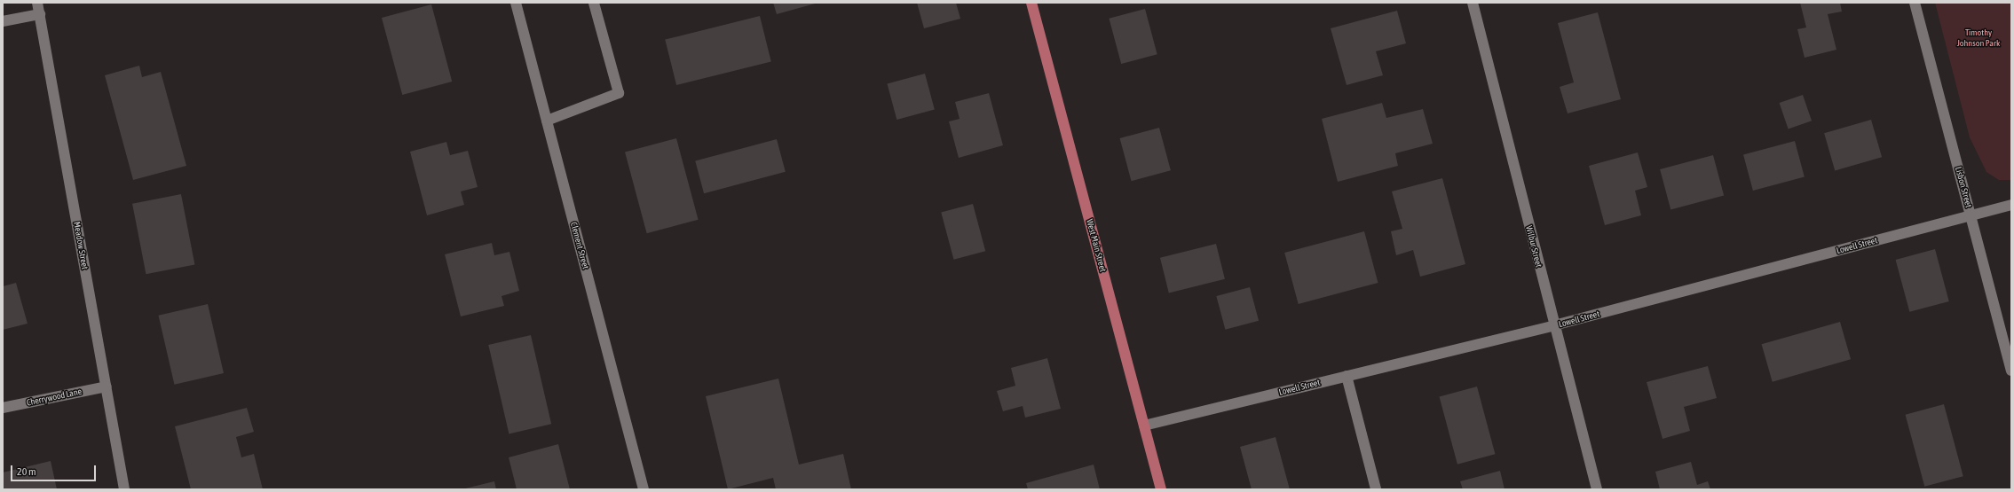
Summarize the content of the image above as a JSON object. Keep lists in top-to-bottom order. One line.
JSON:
{"streets":{"main road":["West Main Street"],"street":["Lisbon Street","Meadow Street","Clement Street","Lowell Street","Wilbur Street","Cherrywood Lane"]},"crossings":[["Lisbon Street","Lowell Street"],["Meadow Street","Cherrywood Lane"],["West Main Street","Lowell Street"],["Lowell Street","Wilbur Street"]],"parks":["Timothy Johnson Park"],"scale_bar":"20 m"}
